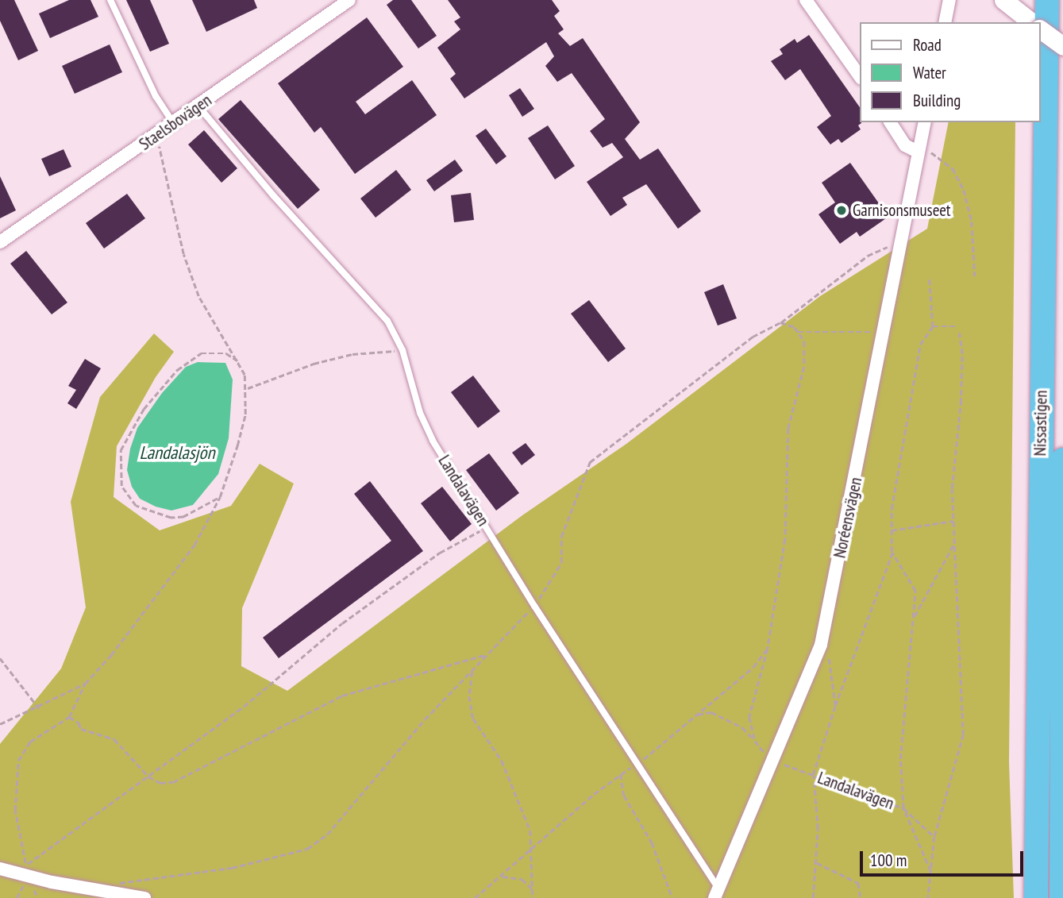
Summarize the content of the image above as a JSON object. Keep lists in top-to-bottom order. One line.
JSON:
{"streets":{"highway":["Nissastigen"],"street":["Staelsbovägen","Noréensvägen"],"lane":["Landalavägen"]},"crossings":[["Staelsbovägen","Landalavägen"],["Landalavägen","Noréensvägen"]],"water":["Landalasjön"],"places":["Garnisonsmuseet"],"legend":["Road","Water","Building"],"scale_bar":"100 m"}
